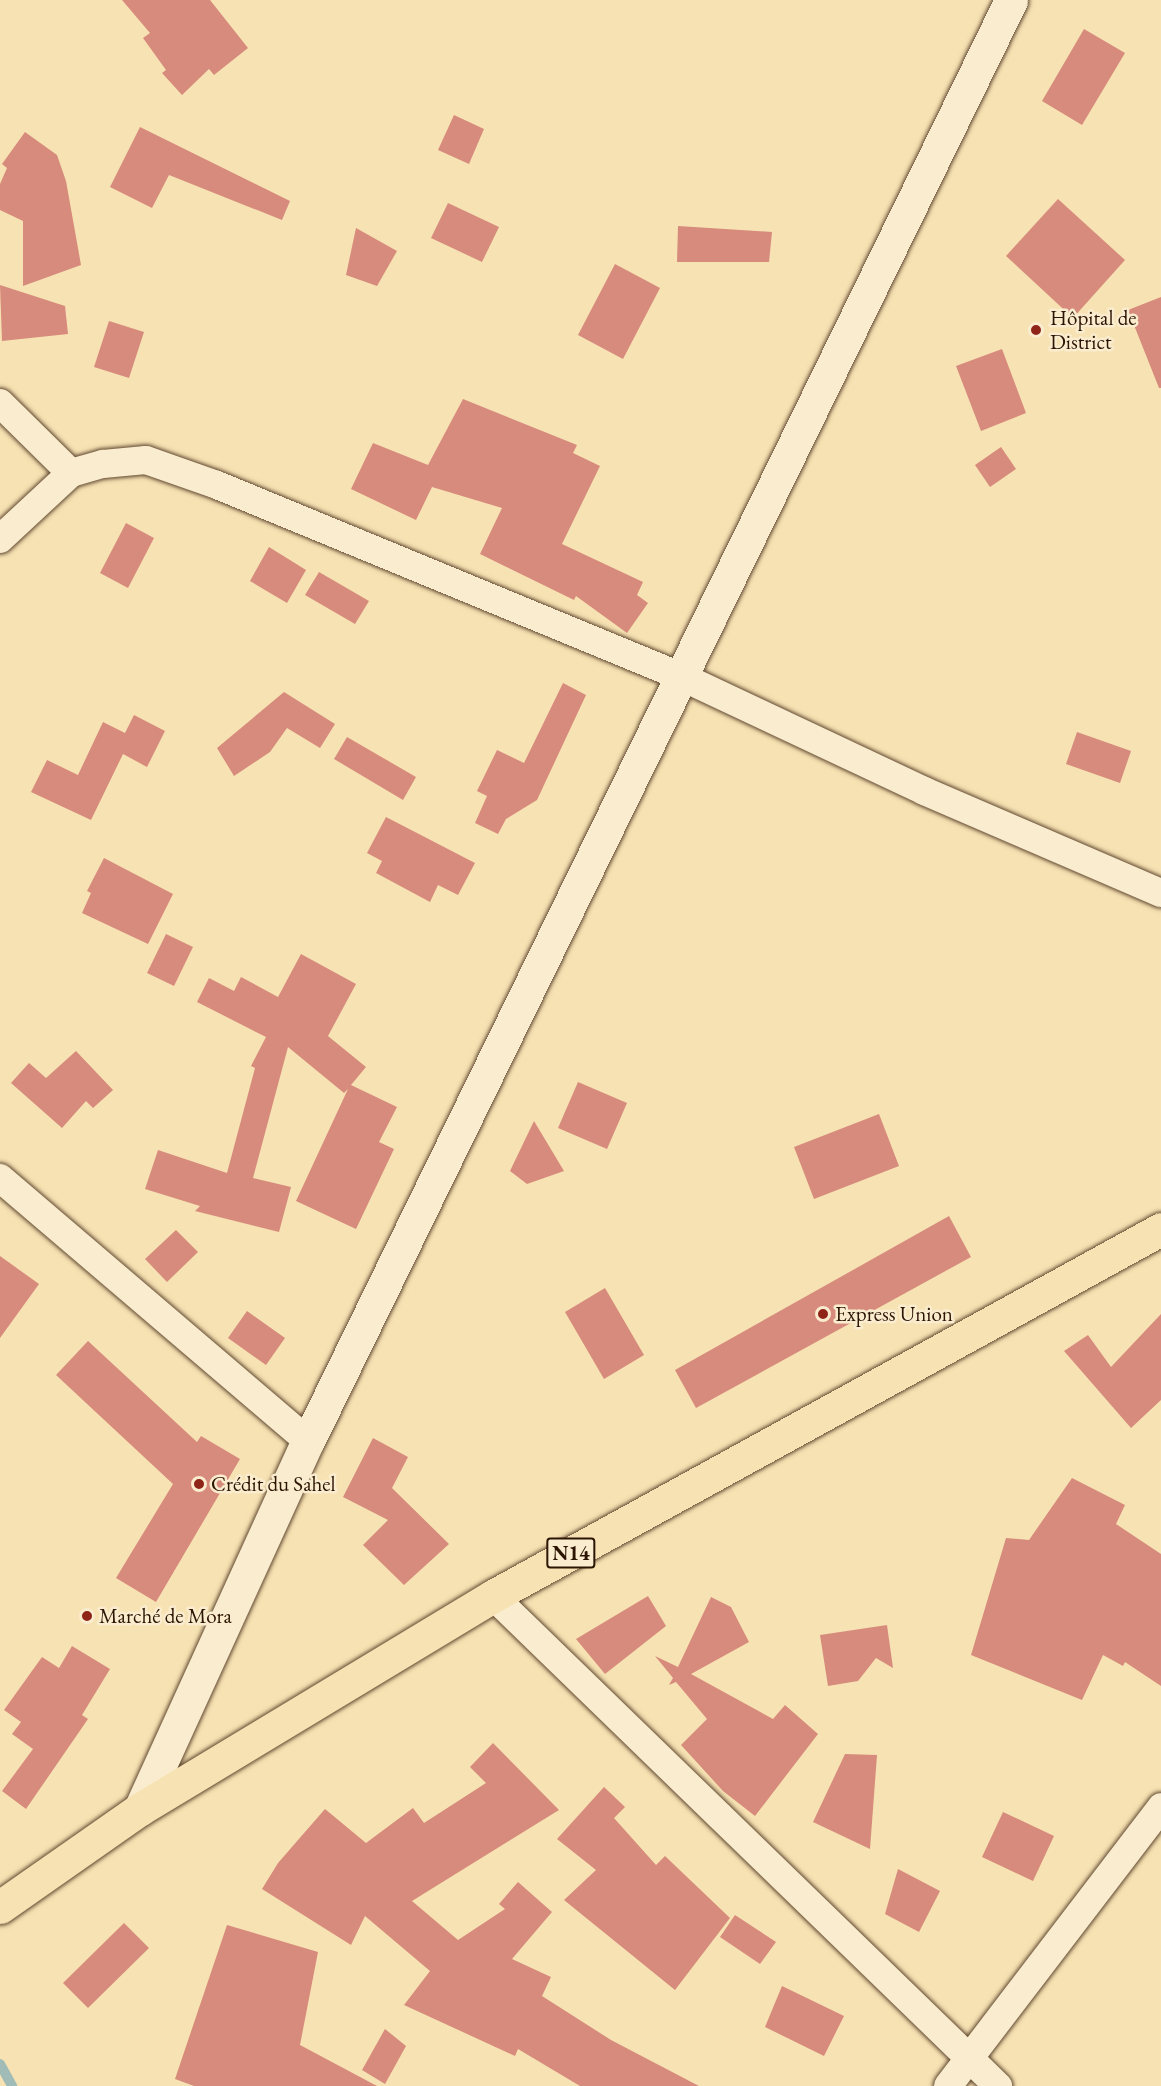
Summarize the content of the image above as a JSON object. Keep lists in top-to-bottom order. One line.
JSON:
{"streets":{"highway":["N14"]},"places":["Hôpital de District","Express Union","Crédit du Sahel","Marché de Mora"]}
